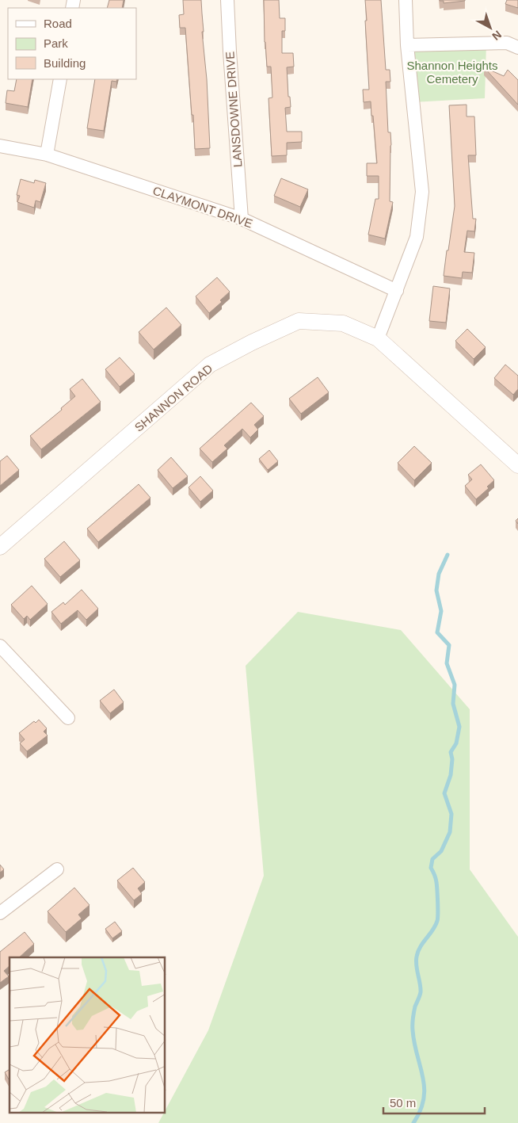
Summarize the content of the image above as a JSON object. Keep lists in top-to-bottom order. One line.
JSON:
{"streets":{"street":["LANSDOWNE DRIVE","CLAYMONT DRIVE","SHANNON ROAD"]},"crossings":[["LANSDOWNE DRIVE","CLAYMONT DRIVE"]],"parks":["Shannon Heights Cemetery"],"legend":["Road","Park","Building"],"scale_bar":"50 m","north":"bottom right"}
